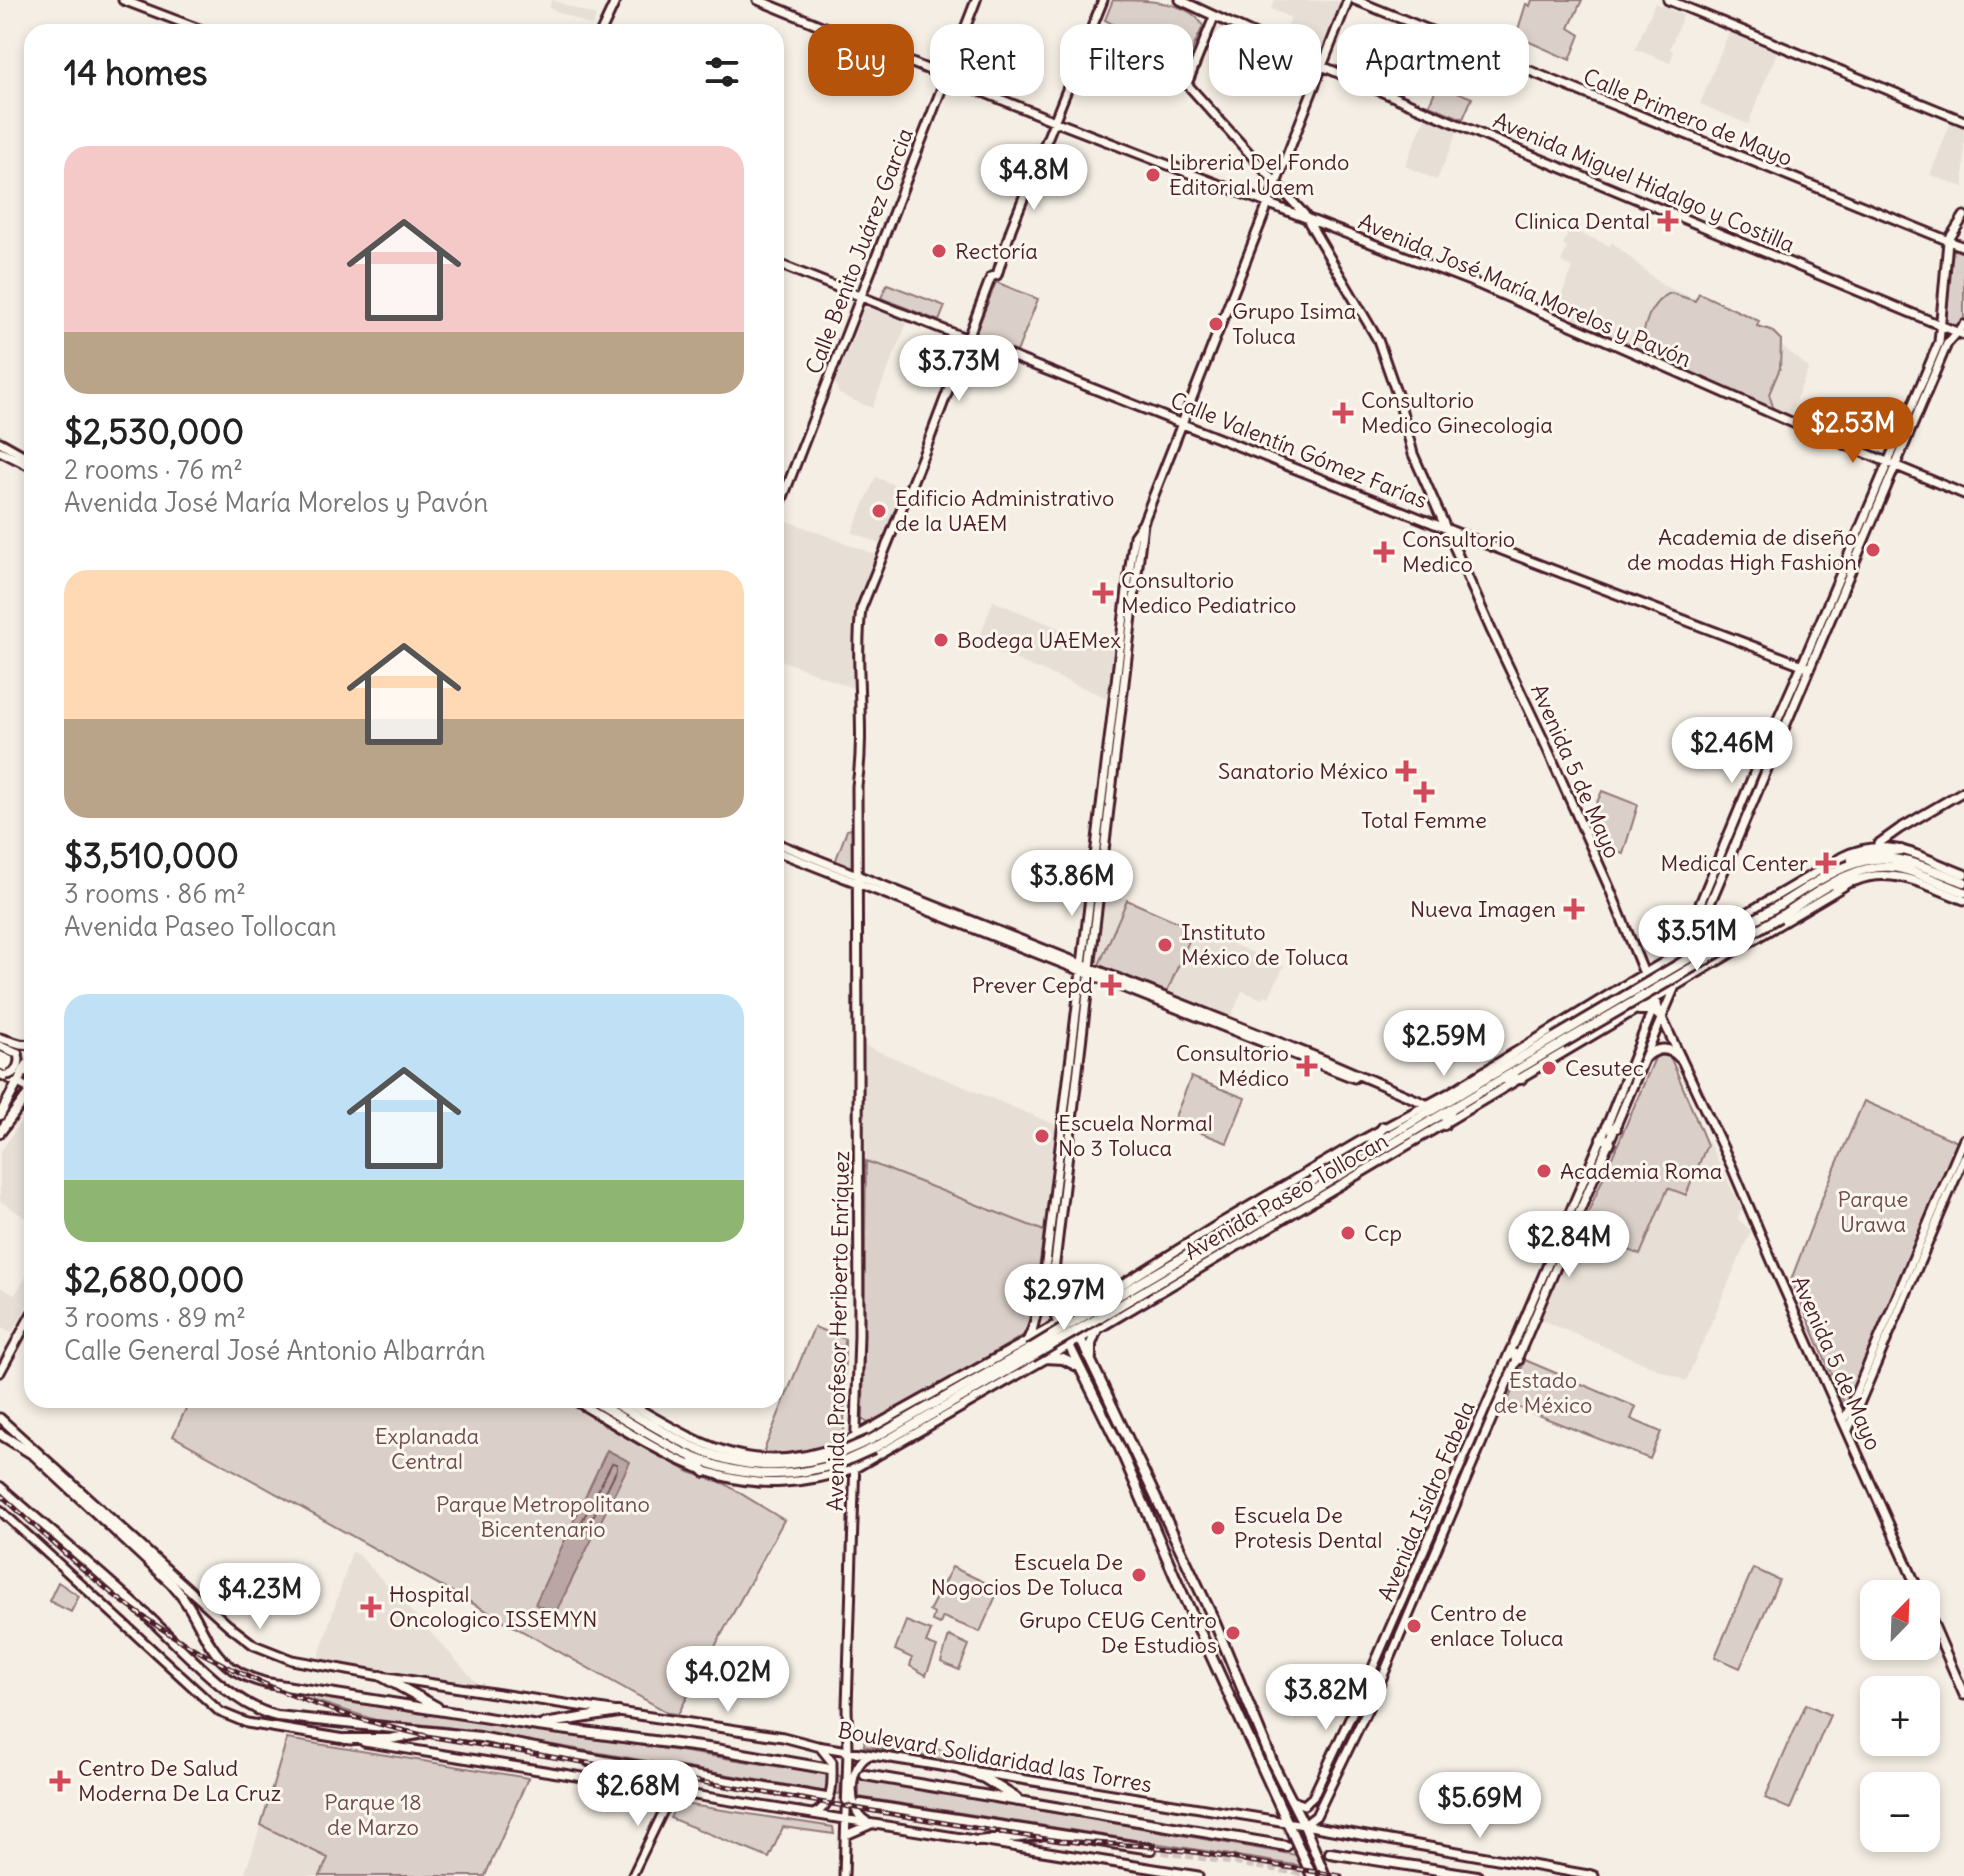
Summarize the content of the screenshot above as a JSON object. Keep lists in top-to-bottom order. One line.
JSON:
{"streets":{"main road":["Calle Primero de Mayo","Avenida Miguel Hidalgo y Costilla","Calle Benito Juárez Garcia","Avenida José María Morelos y Pavón","Calle Valentín Gómez Farías","Avenida 5 de Mayo","Avenida Paseo Tollocan","Avenida Profesor Heriberto Enríquez","Avenida Isidro Fabela","Boulevard Solidaridad las Torres"]},"crossings":[["Calle Primero de Mayo","Avenida Isidro Fabela"],["Avenida Miguel Hidalgo y Costilla","Avenida 5 de Mayo"],["Avenida Miguel Hidalgo y Costilla","Avenida Isidro Fabela"],["Calle Benito Juárez Garcia","Calle Valentín Gómez Farías"],["Avenida José María Morelos y Pavón","Avenida 5 de Mayo"],["Avenida José María Morelos y Pavón","Avenida Profesor Heriberto Enríquez"],["Avenida José María Morelos y Pavón","Avenida Isidro Fabela"],["Calle Valentín Gómez Farías","Avenida 5 de Mayo"],["Calle Valentín Gómez Farías","Avenida Profesor Heriberto Enríquez"],["Calle Valentín Gómez Farías","Avenida Isidro Fabela"],["Avenida 5 de Mayo","Avenida Paseo Tollocan"],["Avenida 5 de Mayo","Avenida Isidro Fabela"],["Avenida Paseo Tollocan","Avenida Profesor Heriberto Enríquez"],["Avenida Paseo Tollocan","Avenida Isidro Fabela"],["Avenida Profesor Heriberto Enríquez","Boulevard Solidaridad las Torres"],["Avenida Isidro Fabela","Boulevard Solidaridad las Torres"]],"parks":["Parque Urawa","Estado de México","Explanada Central","Parque Metropolitano Bicentenario","Parque 18 de Marzo"],"places":{"other":["Libreria Del Fondo Editorial Uaem","Rectoría","Grupo Isima Toluca","Edificio Administrativo de la UAEM","Academia de diseño de modas High Fashion","Bodega UAEMex","Instituto México de Toluca","Cesutec","Escuela Normal No 3 Toluca","Academia Roma","Ccp","Escuela De Protesis Dental","Escuela De Nogocios De Toluca","Centro de enlace Toluca","Grupo CEUG Centro De Estudios"],"health":["Clinica Dental","Consultorio Medico Ginecologia","Consultorio Medico","Consultorio Medico Pediatrico","Sanatorio México","Total Femme","Medical Center","Nueva Imagen","Prever Cepd","Consultorio Médico","Hospital Oncologico ISSEMYN","Centro De Salud Moderna De La Cruz"]},"north":"top right","page":{"chip":["Buy","Rent","Filters","New","Apartment"],"heading":"14 homes","list":[{"name":"$2,530,000","note":"2 rooms · 76 m² · Avenida José María Morelos y Pavón"},{"name":"$3,510,000","note":"3 rooms · 86 m² · Avenida Paseo Tollocan"},{"name":"$2,680,000","note":"3 rooms · 89 m² · Calle General José Antonio Albarrán"}],"price":["$4.8M","$3.73M","$2.53M","$2.46M","$3.86M","$3.51M","$2.59M","$2.84M","$2.97M","$4.23M","$4.02M","$3.82M","$2.68M","$5.69M"],"map_buttons":["+","−"]}}
